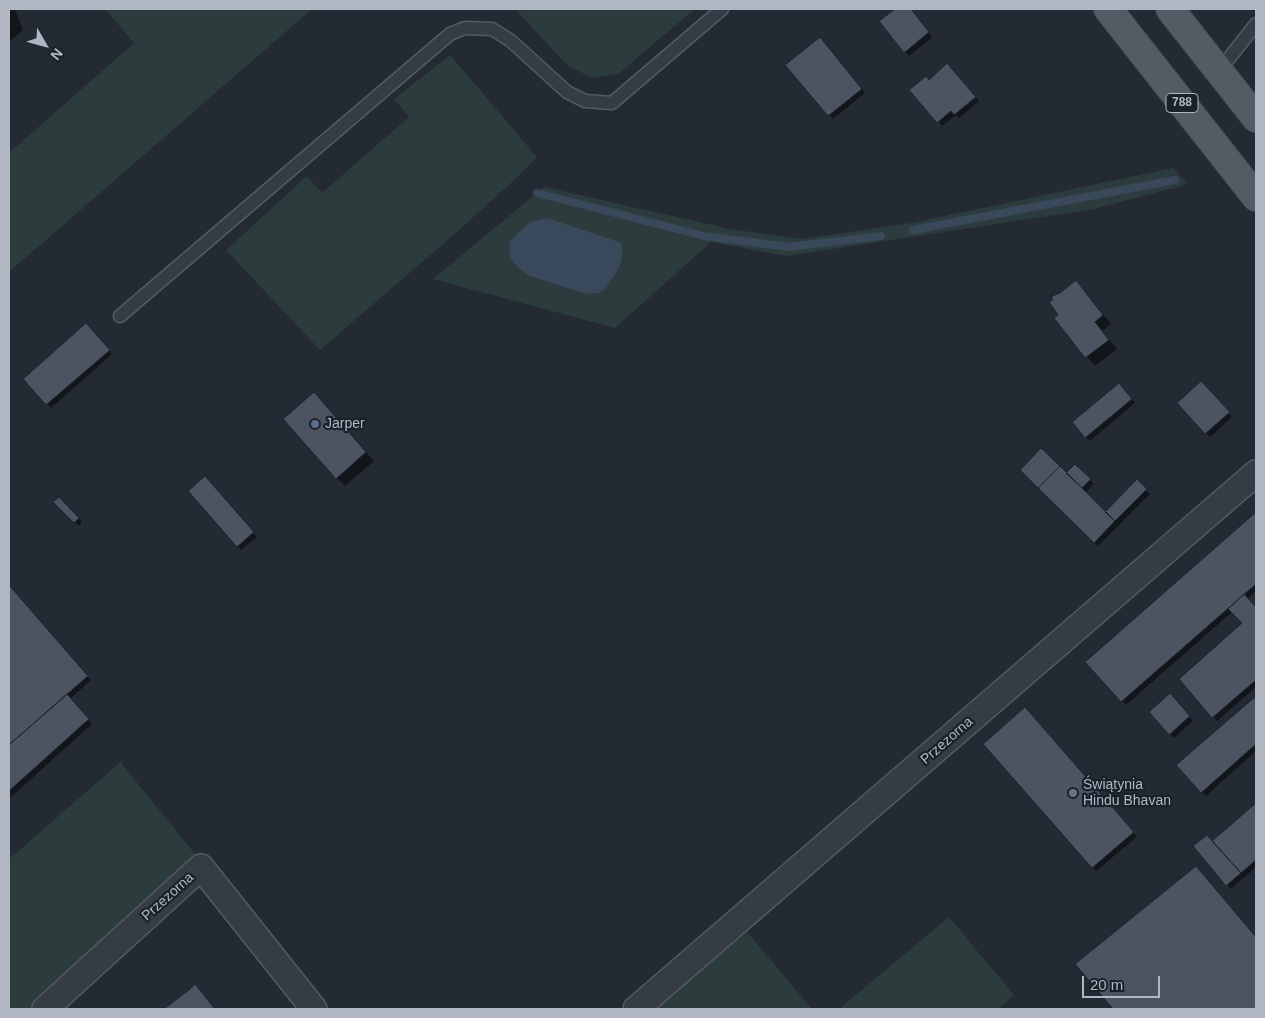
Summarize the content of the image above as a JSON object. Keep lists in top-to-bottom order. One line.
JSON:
{"streets":{"main road":["788"],"street":["Przezorna"]},"places":["Jarper","Świątynia Hindu Bhavan"],"scale_bar":"20 m","north":"bottom right"}
